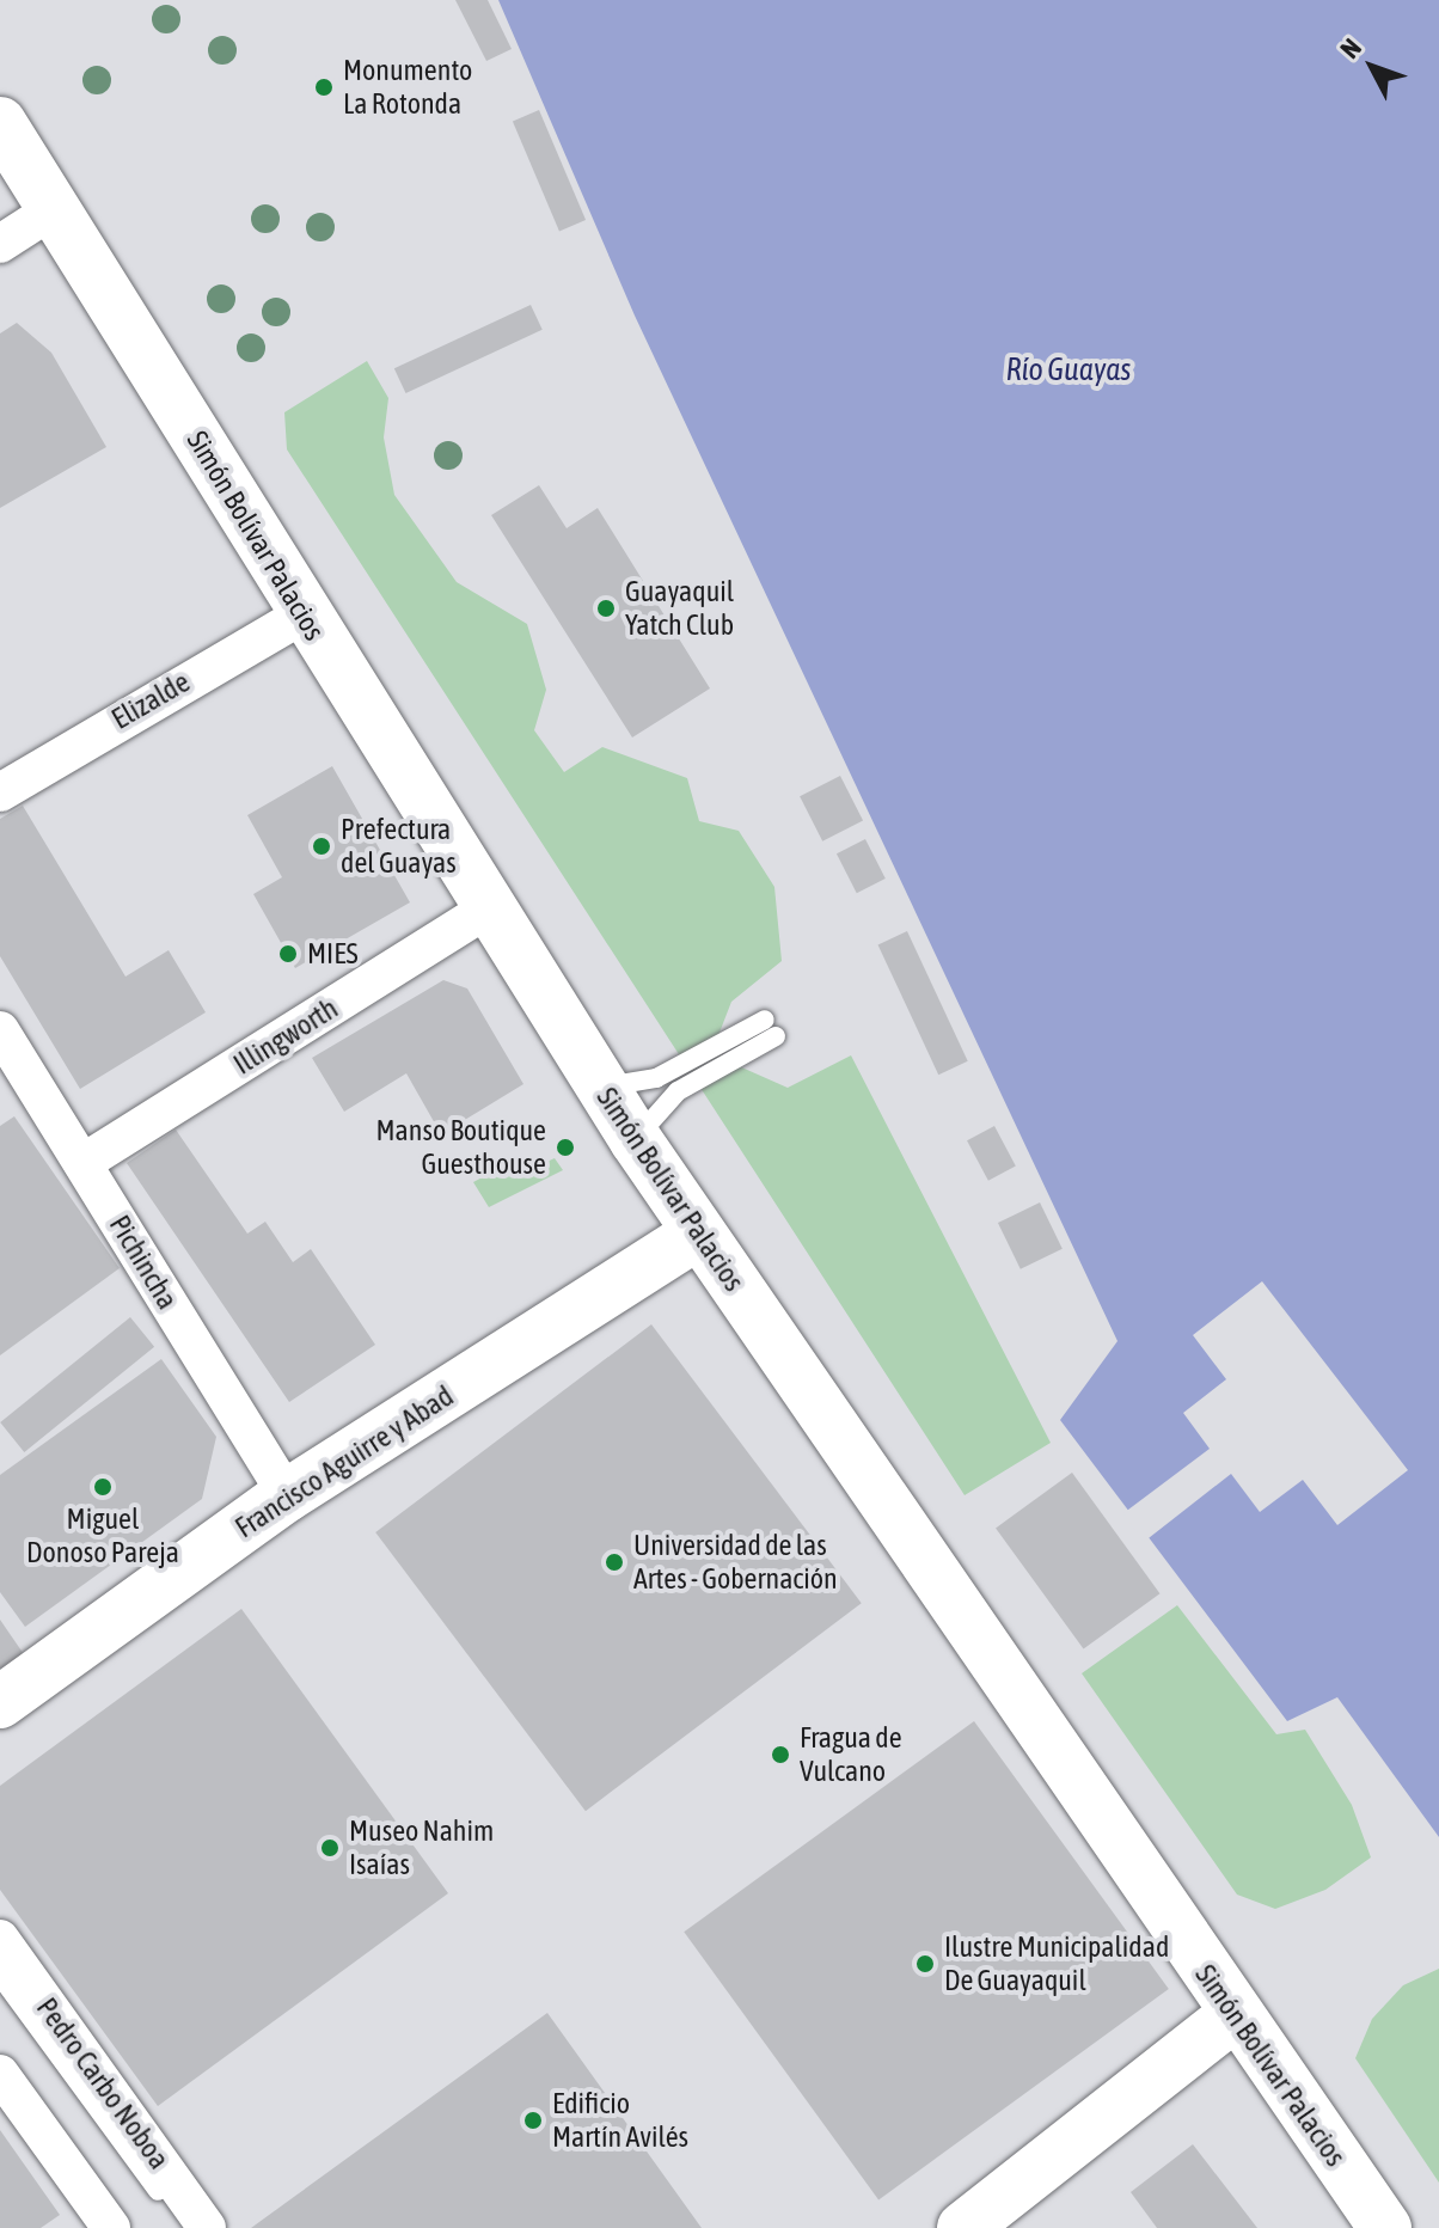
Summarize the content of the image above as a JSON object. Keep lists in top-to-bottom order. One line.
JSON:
{"streets":{"main road":["Simón Bolívar Palacios","Francisco Aguirre y Abad"],"street":["Elizalde","Illingworth","Pichincha","Pedro Carbo Noboa"]},"crossings":[["Simón Bolívar Palacios","Elizalde"],["Simón Bolívar Palacios","Illingworth"],["Simón Bolívar Palacios","Francisco Aguirre y Abad"],["Illingworth","Pichincha"],["Pichincha","Francisco Aguirre y Abad"]],"water":["Río Guayas"],"places":["Monumento La Rotonda","Guayaquil Yatch Club","Prefectura del Guayas","MIES","Manso Boutique Guesthouse","Miguel Donoso Pareja","Universidad de las Artes - Gobernación","Fragua de Vulcano","Museo Nahim Isaías","Ilustre Municipalidad De Guayaquil","Edificio Martín Avilés"],"north":"top left"}
